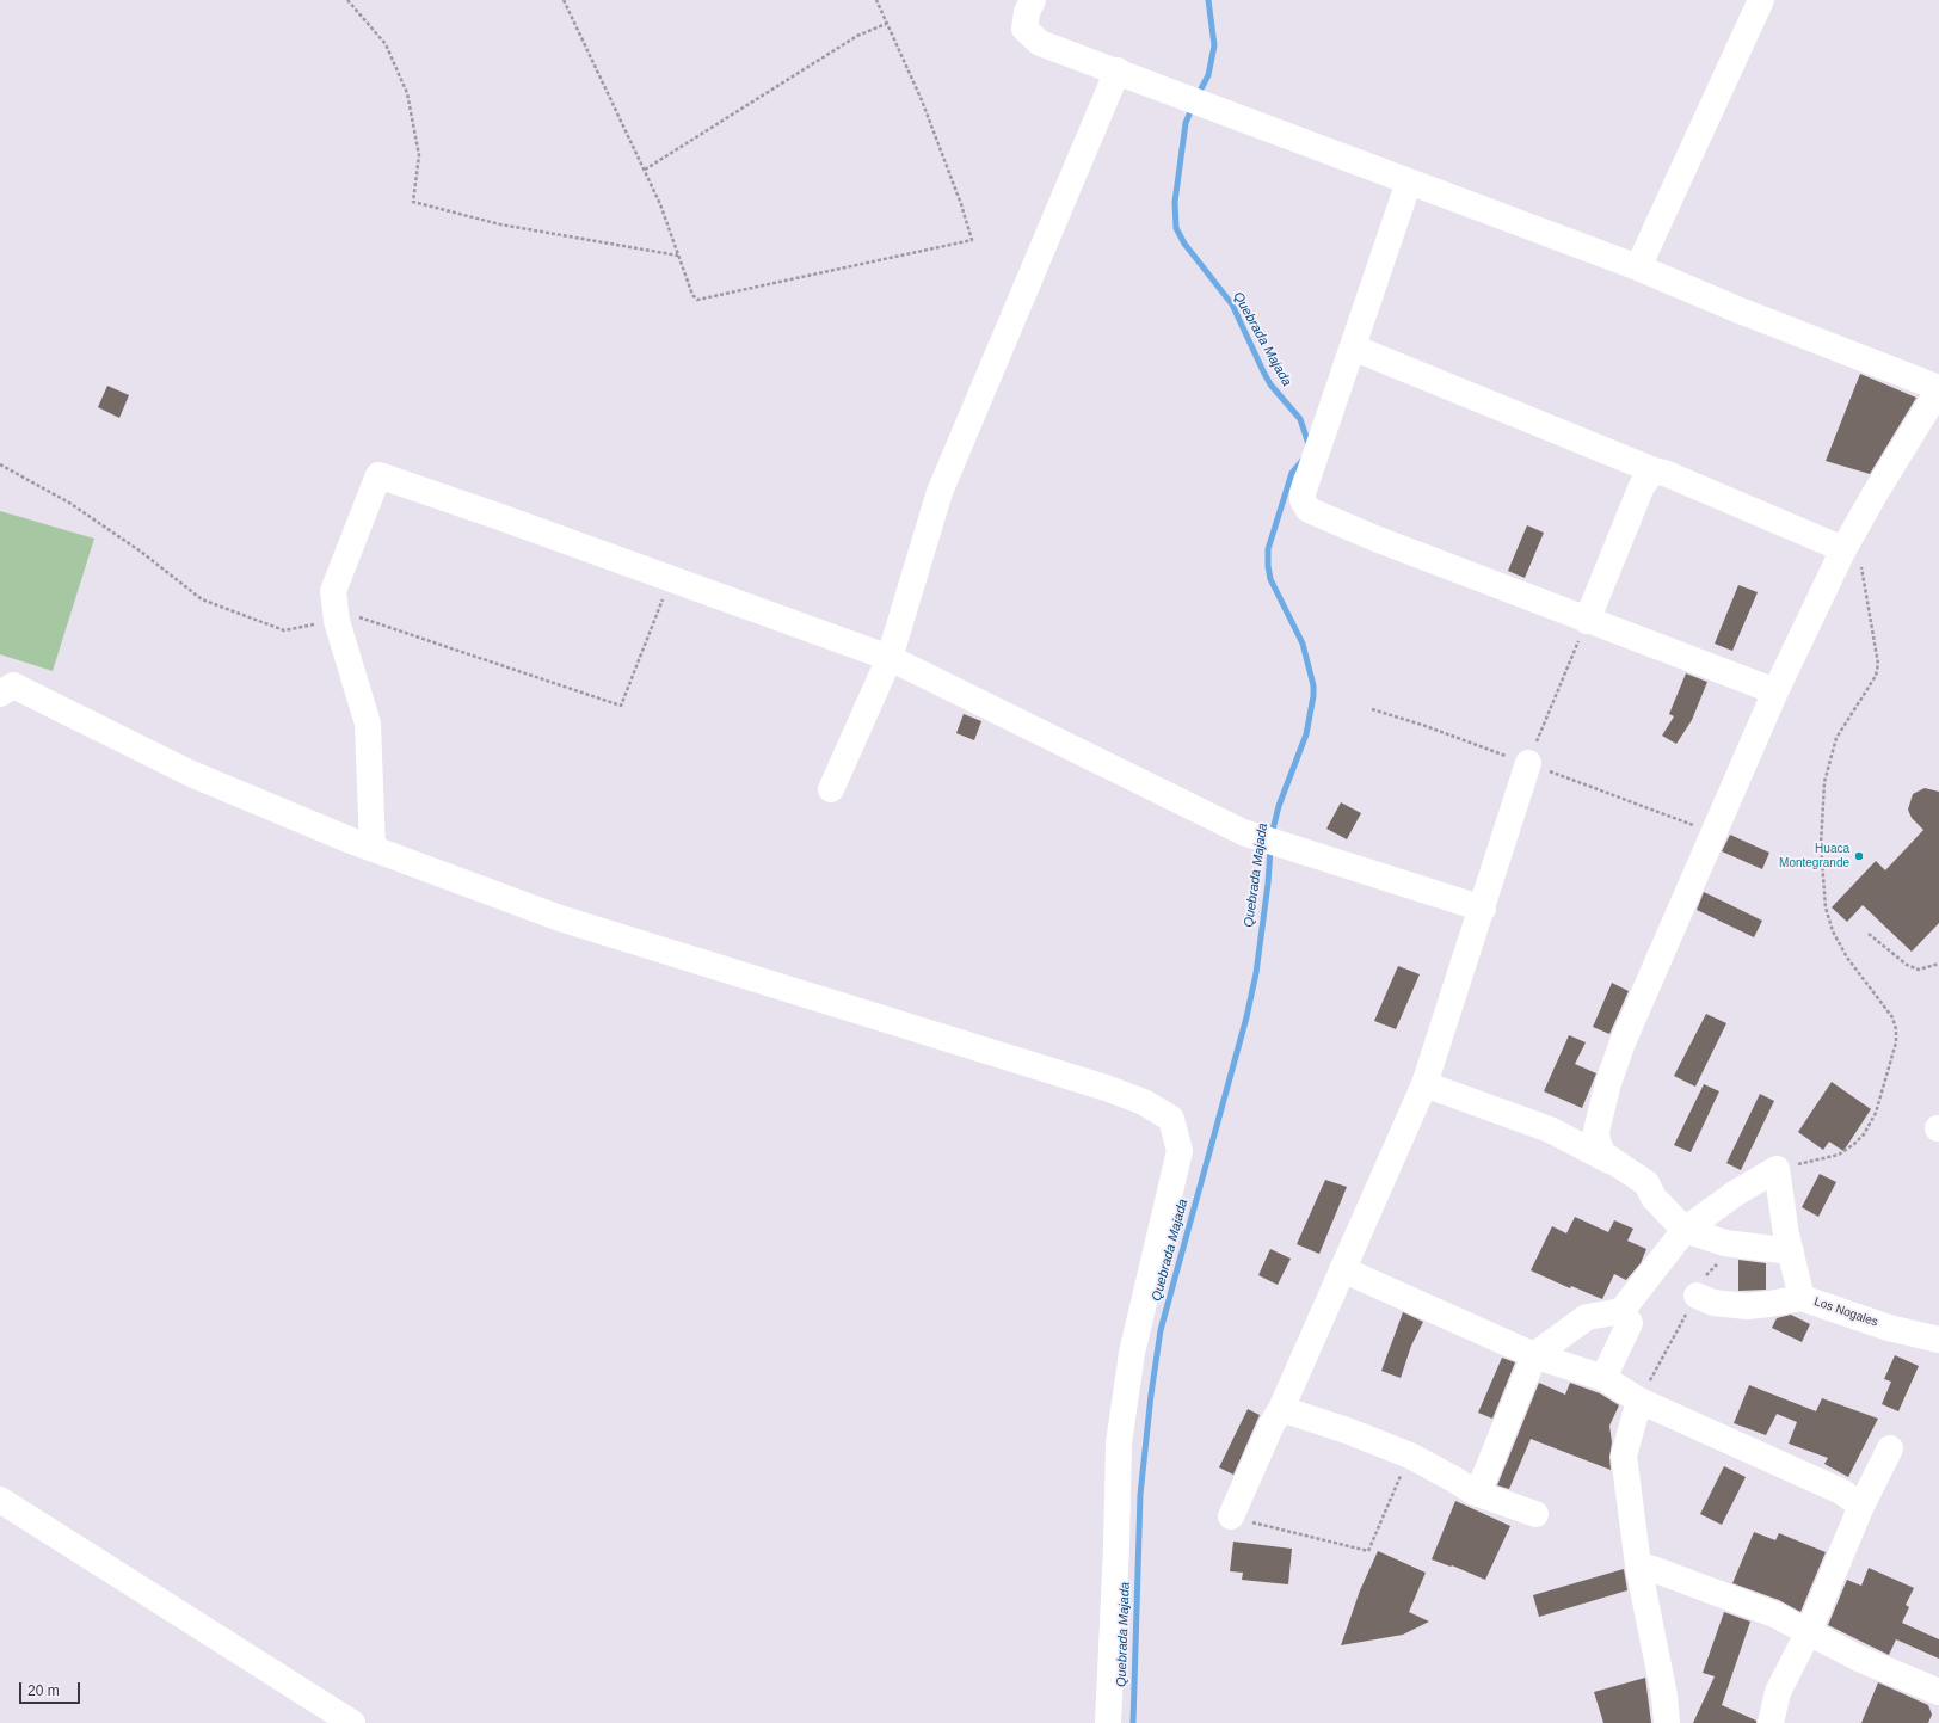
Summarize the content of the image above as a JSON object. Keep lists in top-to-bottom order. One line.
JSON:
{"streets":{"street":["Los Nogales"]},"water":["Quebrada Majada"],"places":["Huaca Montegrande"],"scale_bar":"20 m"}
